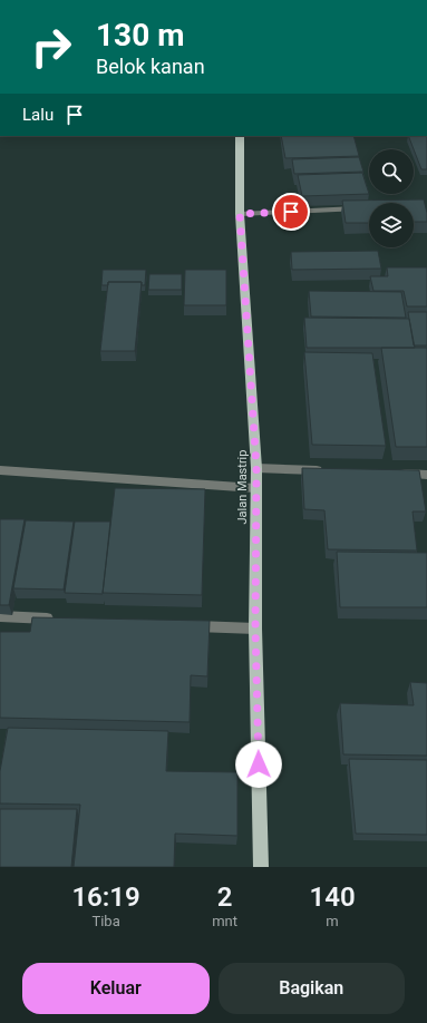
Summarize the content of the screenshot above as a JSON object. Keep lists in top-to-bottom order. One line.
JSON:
{"streets":{"main road":["Jalan Mastrip"]},"page":{"turn":["130 m","Belok kanan"],"then":"Lalu","eta":["16:19","Tiba","2","mnt","140","m"],"buttons":["Keluar","Bagikan"]}}
